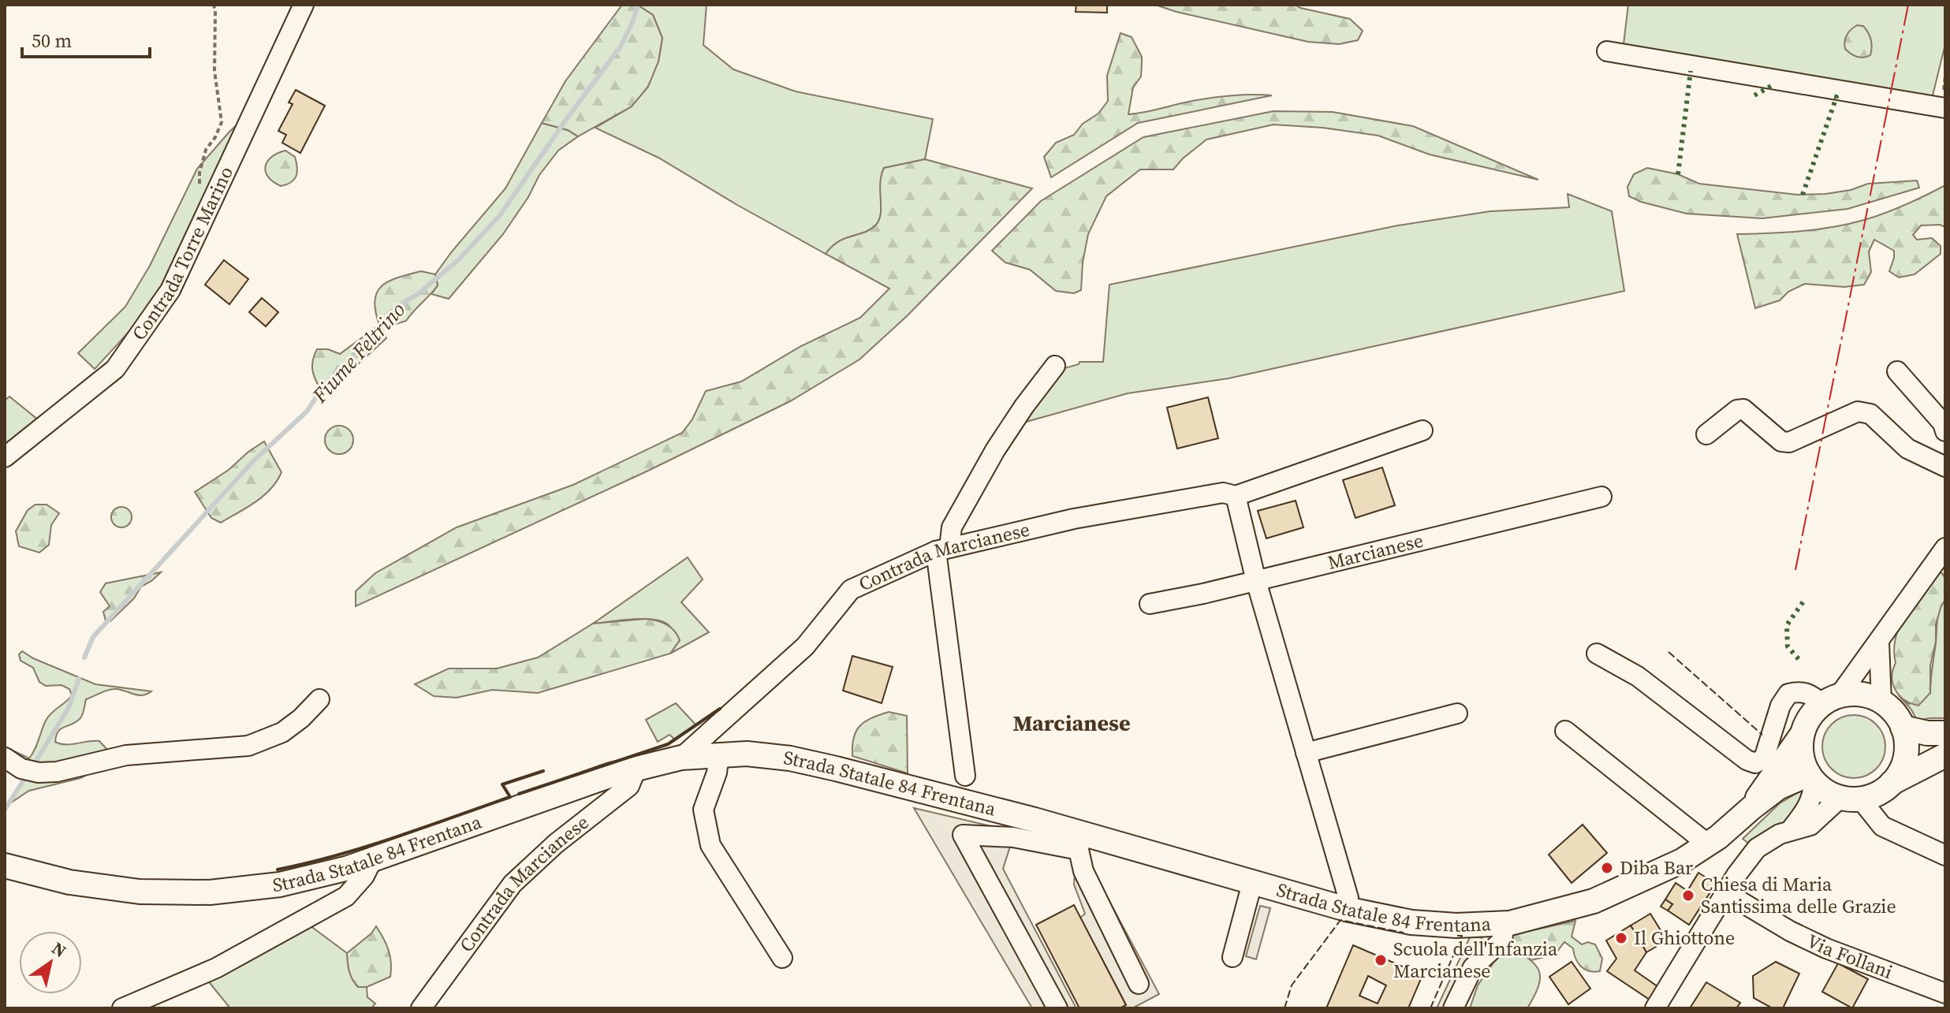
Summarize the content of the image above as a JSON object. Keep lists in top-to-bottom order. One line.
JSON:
{"streets":{"main road":["Strada Statale 84 Frentana"],"street":["Contrada Torre Marino","Marcianese","Contrada Marcianese","Via Follani"]},"crossings":[["Contrada Marcianese","Strada Statale 84 Frentana"]],"districts":["Marcianese"],"water":["Fiume Feltrino"],"places":["Diba Bar","Chiesa di Maria Santissima delle Grazie","Il Ghiottone","Scuola dell'Infanzia Marcianese"],"scale_bar":"50 m","north":"top right"}
